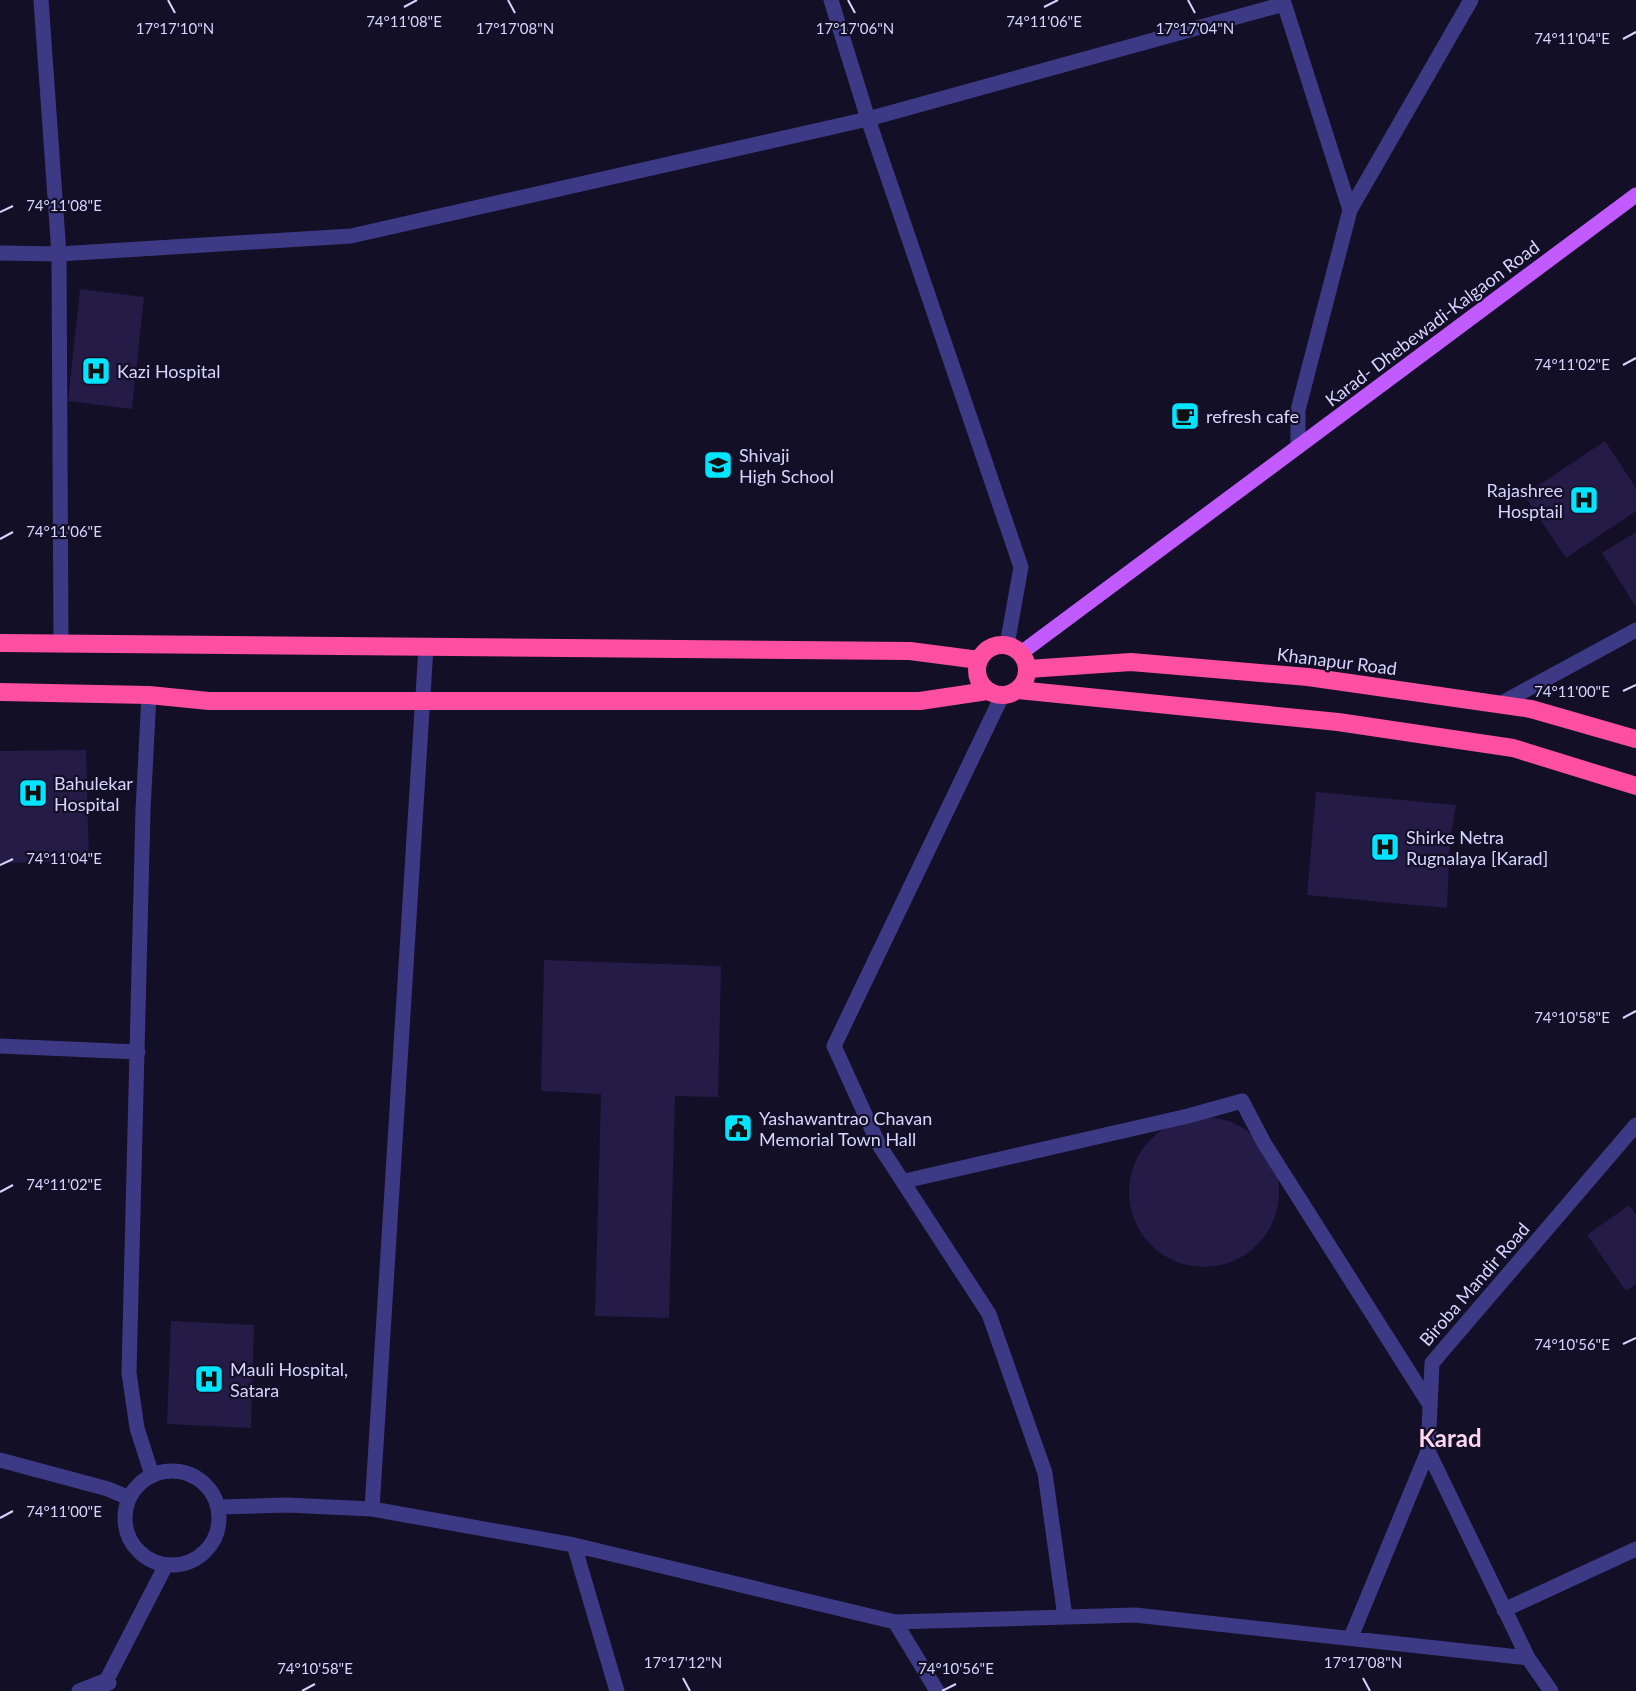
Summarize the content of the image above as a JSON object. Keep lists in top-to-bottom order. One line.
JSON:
{"streets":{"highway":["Khanapur Road"],"main road":["Karad- Dhebewadi-Kalgaon Road"],"street":["Biroba Mandir Road"]},"crossings":[["Karad- Dhebewadi-Kalgaon Road","Khanapur Road"]],"districts":["Karad"],"places":{"hospital":["Kazi Hospital","Rajashree Hosptail","Bahulekar Hospital","Shirke Netra Rugnalaya [Karad]","Mauli Hospital, Satara"],"cafe":["refresh cafe"],"school or university":["Shivaji High School"],"public building":["Yashawantrao Chavan Memorial Town Hall"]},"coordinates":["74°11'06\"E","74°11'08\"E","17°17'10\"N","17°17'08\"N","17°17'06\"N","17°17'04\"N","74°11'04\"E","74°11'02\"E","74°11'00\"E","74°10'58\"E","74°10'56\"E","17°17'12\"N"]}
